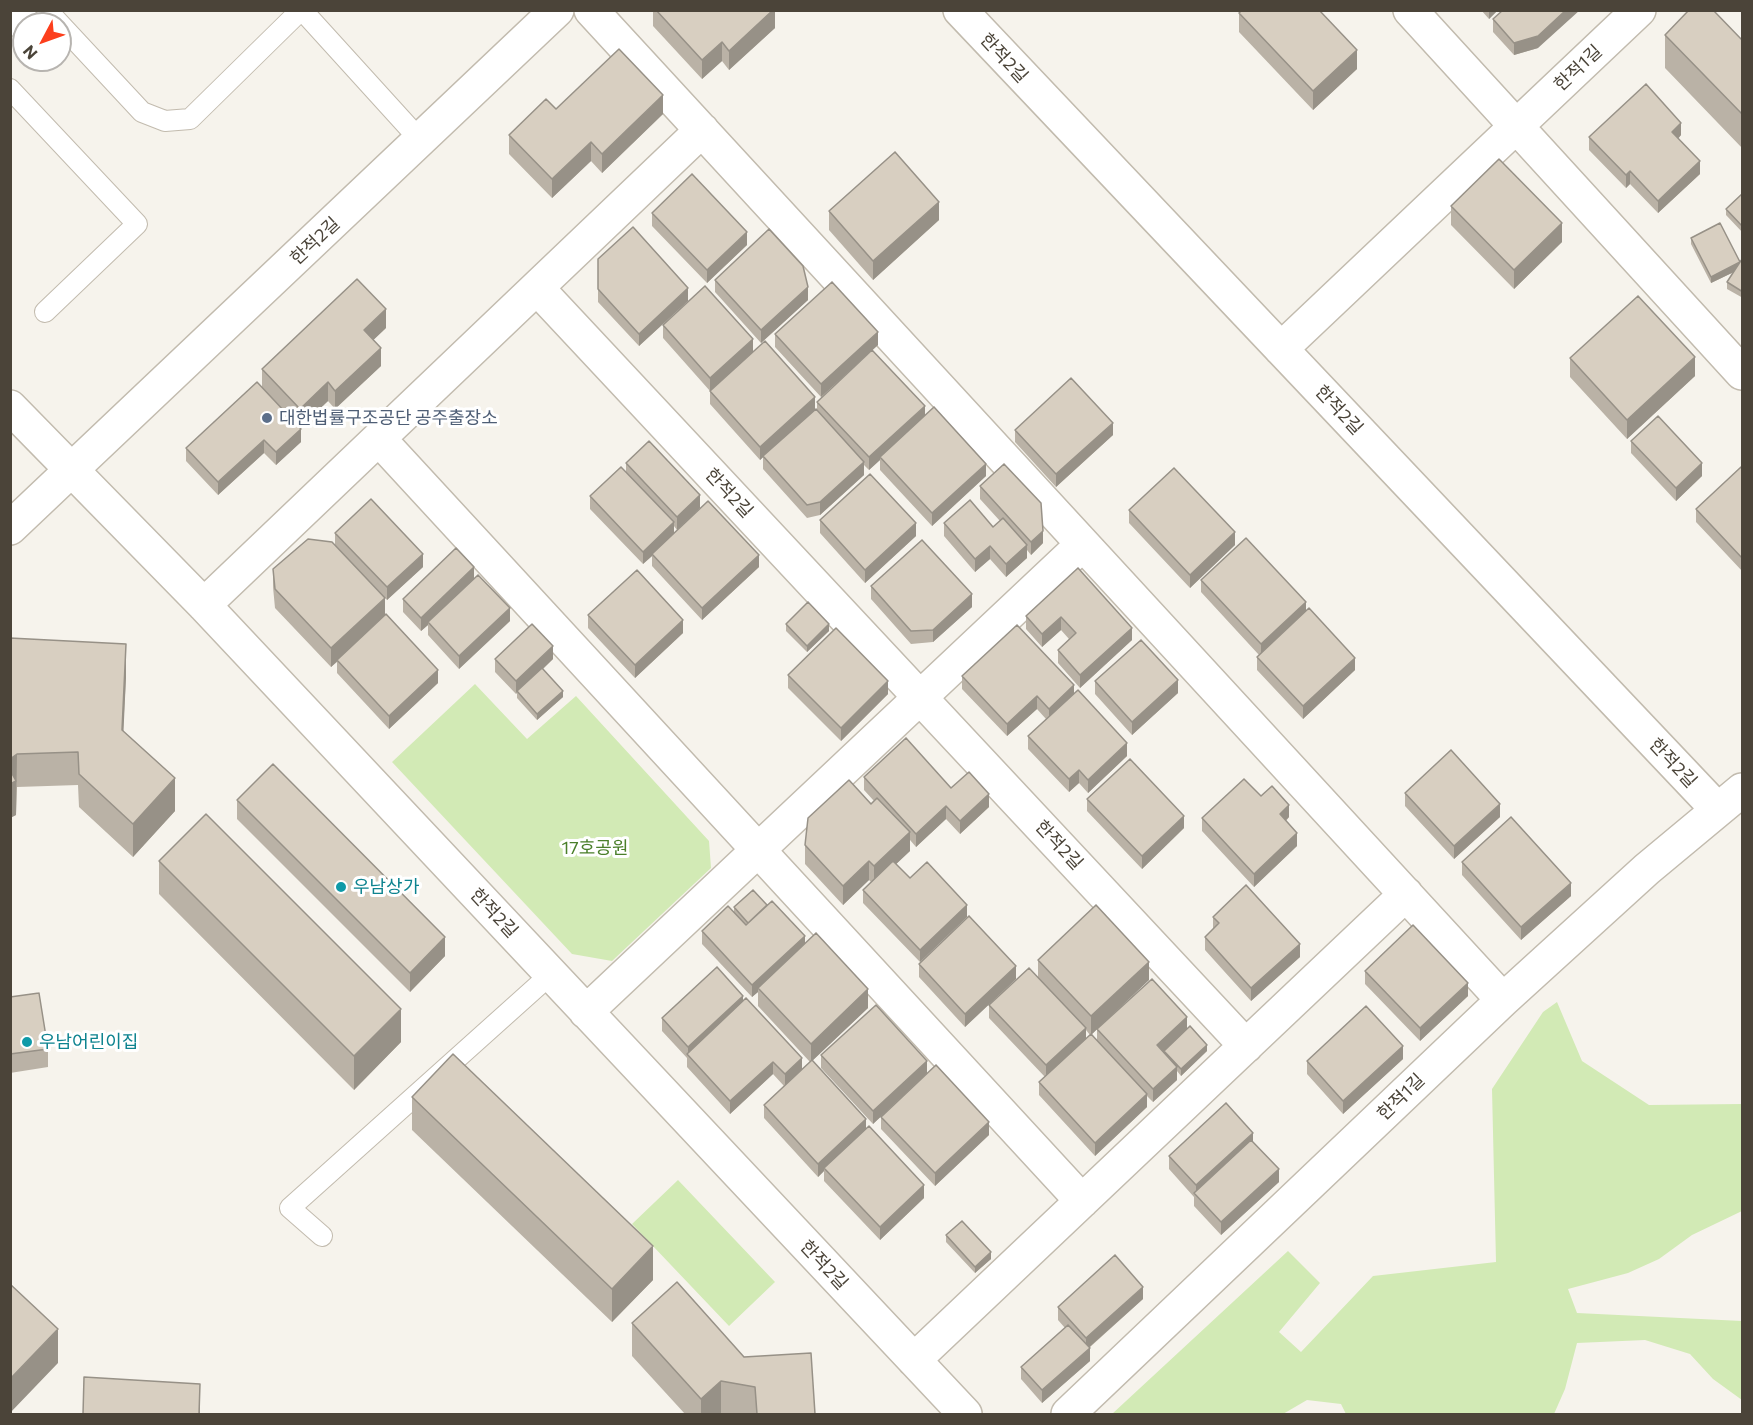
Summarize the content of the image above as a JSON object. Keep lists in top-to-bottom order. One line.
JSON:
{"streets":{"street":["한적2길","한적1길"]},"crossings":[["한적2길","한적1길"]],"parks":["17호공원"],"places":["대한법률구조공단 공주출장소","우남상가","우남어린이집"],"north":"bottom left"}
